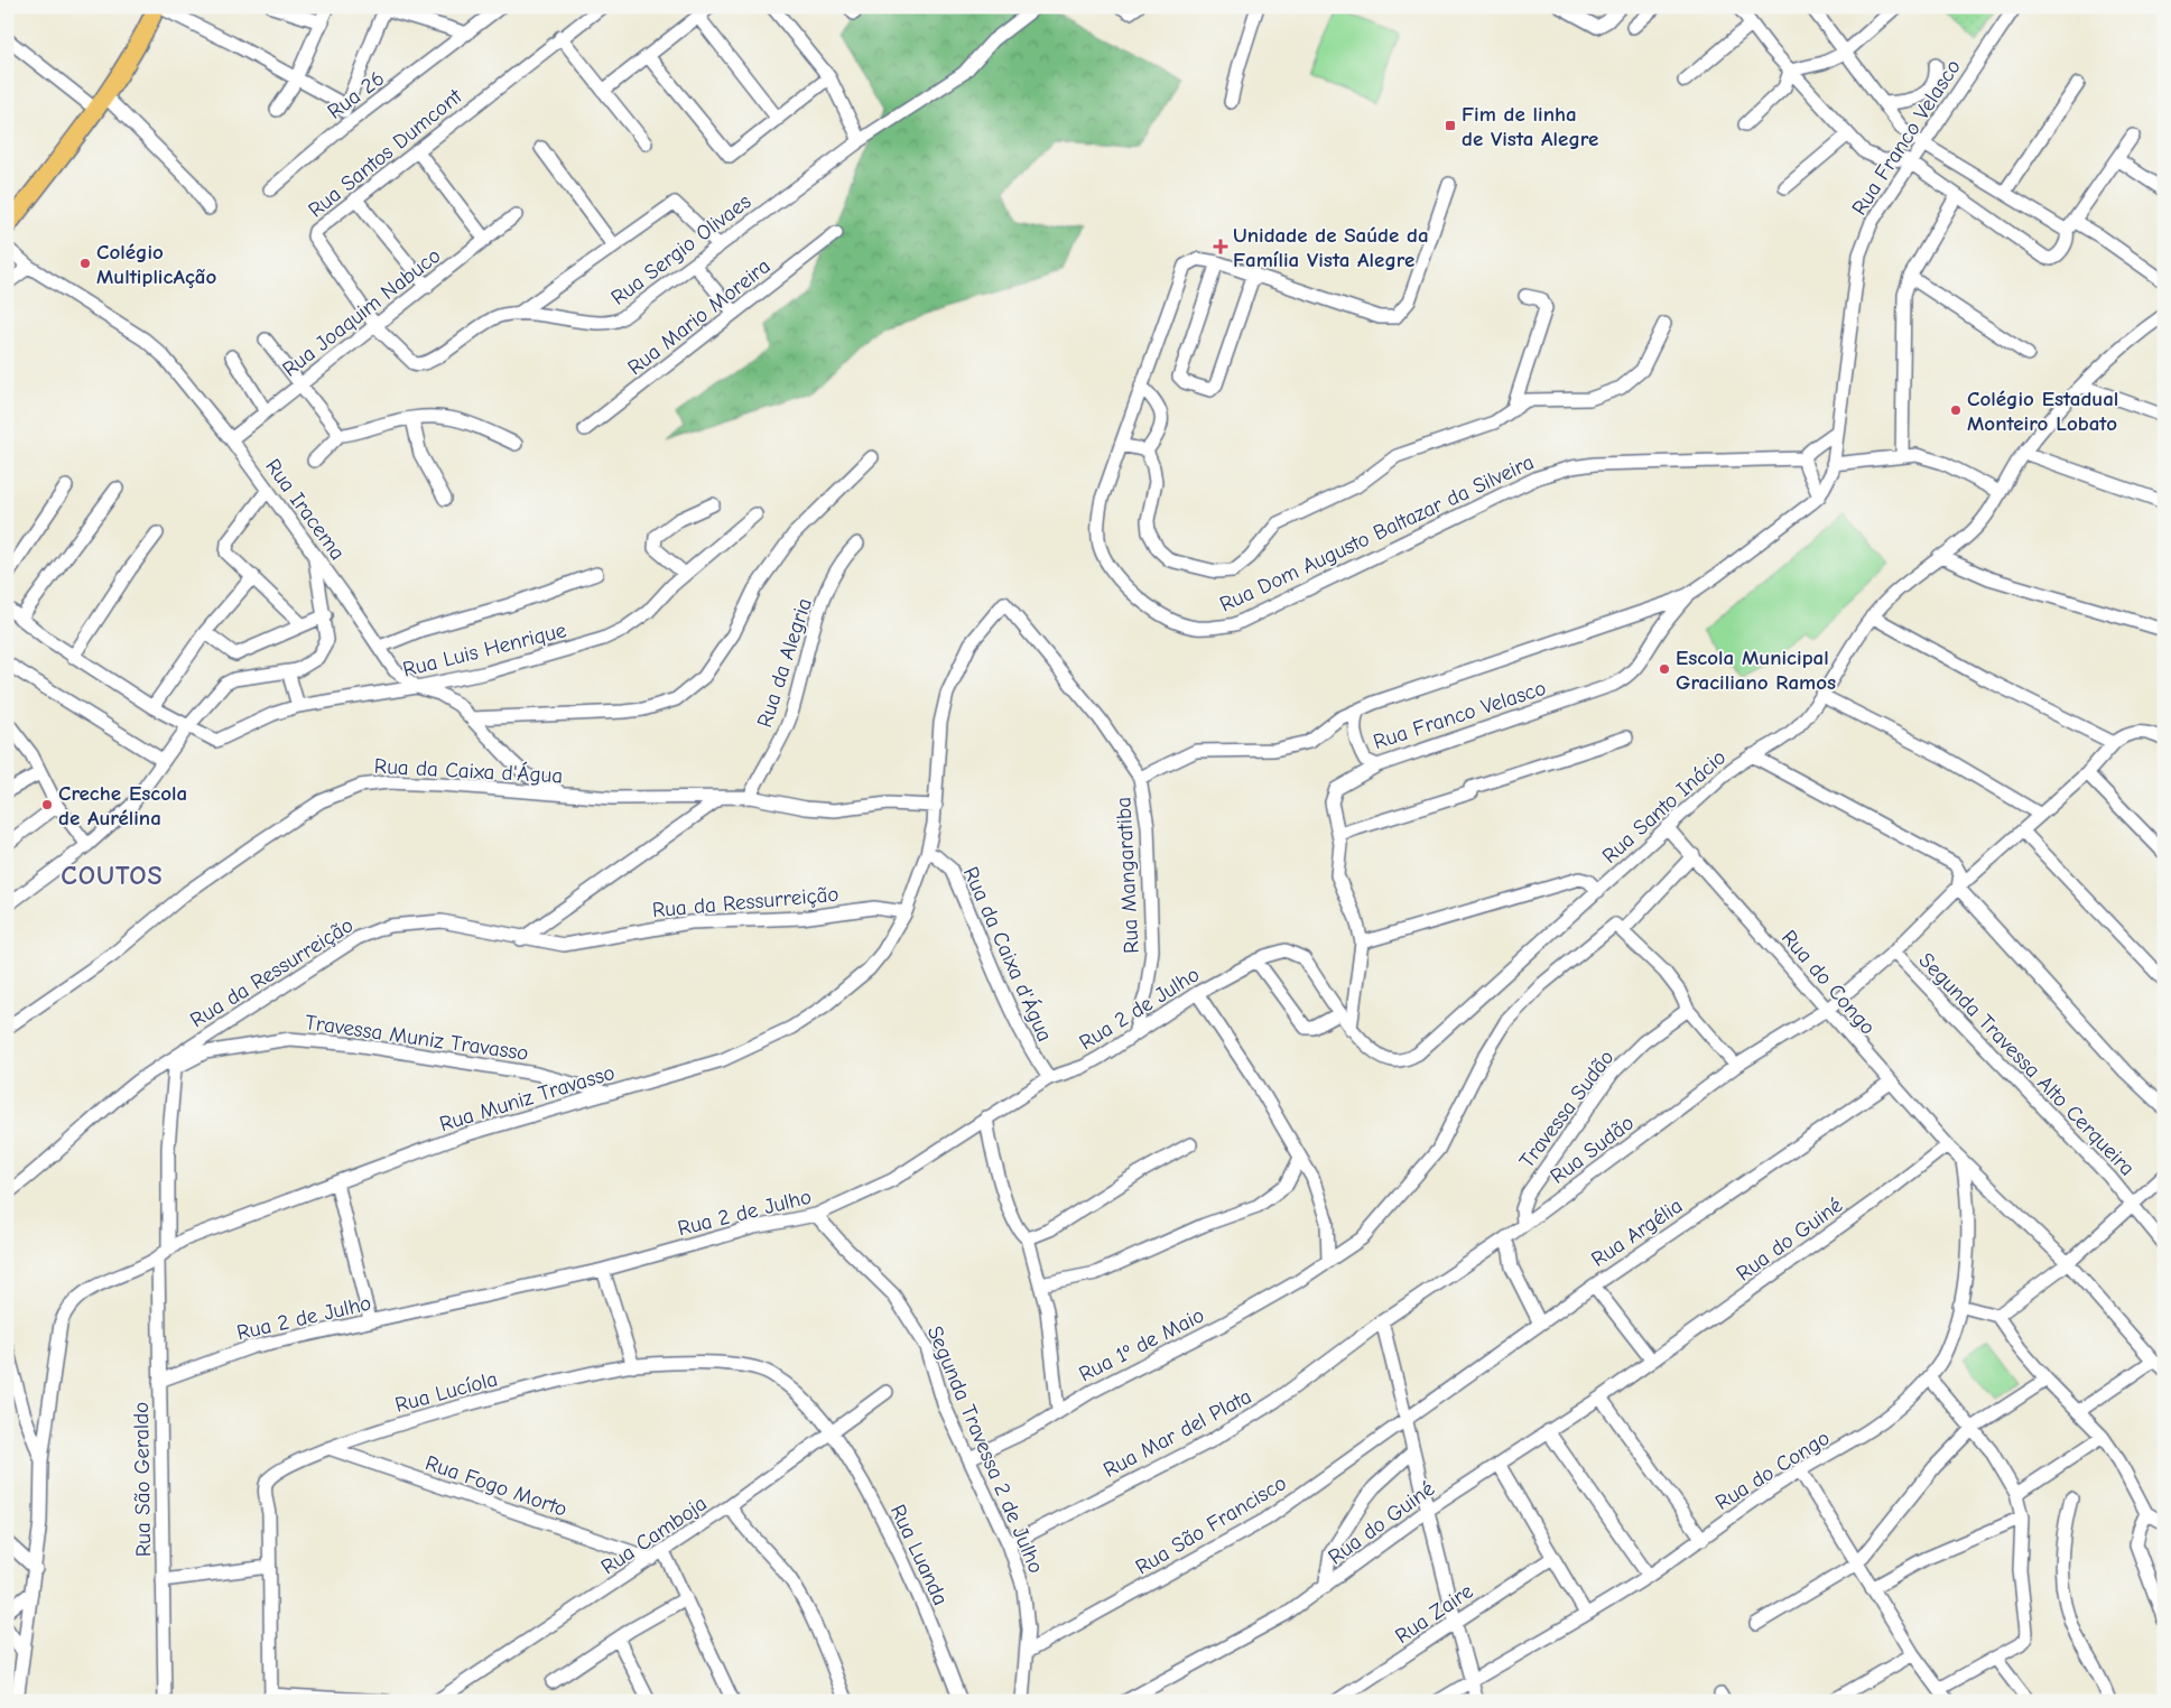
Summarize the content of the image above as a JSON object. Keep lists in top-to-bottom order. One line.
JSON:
{"streets":{"street":["Rua 26","Rua Franco Velasco","Rua Santos Dumcont","Rua Sergio Olivaes","Rua Joaquim Nabuco","Rua Mario Moreira","Rua Iracema","Rua Dom Augusto Baltazar da Silveira","Rua Luis Henrique","Rua da Alegria","Rua da Caixa d'Água","Rua Santo Inácio","Rua Mangaratiba","Rua da Ressurreição","Rua do Congo","Rua 2 de Julho","Travessa Muniz Travasso","Segunda Travessa Alto Cerqueira","Rua Muniz Travasso","Travessa Sudão","Rua Sudão","Rua Argélia","Rua do Guiné","Rua 1º de Maio","Rua Lucíola","Rua Mar del Plata","Segunda Travessa 2 de Julho","Rua São Geraldo","Rua Fogo Morto","Rua São Francisco","Rua Camboja","Rua Luanda","Rua Zaire"]},"crossings":[["Rua Franco Velasco","Rua Dom Augusto Baltazar da Silveira"],["Rua Santos Dumcont","Rua Sergio Olivaes"],["Rua Santos Dumcont","Rua Joaquim Nabuco"],["Rua Joaquim Nabuco","Rua Iracema"],["Rua Iracema","Rua Luis Henrique"],["Rua Iracema","Rua da Caixa d'Água"],["Rua da Alegria","Rua da Caixa d'Água"],["Rua da Caixa d'Água","Rua 2 de Julho"],["Rua da Caixa d'Água","Rua Muniz Travasso"],["Rua Santo Inácio","Rua do Congo"],["Rua Santo Inácio","Rua 2 de Julho"],["Rua Mangaratiba","Rua 2 de Julho"],["Rua Mangaratiba","Rua Muniz Travasso"],["Rua da Ressurreição","Travessa Muniz Travasso"],["Rua da Ressurreição","Rua Muniz Travasso"],["Rua do Congo","Rua Sudão"],["Rua do Congo","Rua Argélia"],["Rua do Congo","Rua do Guiné"],["Rua do Congo","Rua 1º de Maio"],["Rua 2 de Julho","Segunda Travessa 2 de Julho"],["Rua 2 de Julho","Rua São Geraldo"],["Travessa Muniz Travasso","Rua Muniz Travasso"],["Travessa Muniz Travasso","Rua São Geraldo"],["Segunda Travessa Alto Cerqueira","Rua Sudão"],["Rua Muniz Travasso","Rua São Geraldo"],["Travessa Sudão","Rua Sudão"],["Rua Sudão","Rua Mar del Plata"],["Rua Argélia","Rua São Francisco"],["Rua 1º de Maio","Segunda Travessa 2 de Julho"],["Rua Lucíola","Rua Fogo Morto"],["Rua Lucíola","Rua Camboja"],["Rua Lucíola","Rua Luanda"],["Rua Mar del Plata","Segunda Travessa 2 de Julho"],["Segunda Travessa 2 de Julho","Rua São Francisco"],["Rua Fogo Morto","Rua Camboja"],["Rua Camboja","Rua Luanda"]],"districts":["COUTOS"],"places":{"transit":["Fim de linha de Vista Alegre"],"health":["Unidade de Saúde da Família Vista Alegre"],"other":["Colégio MultiplicAção","Colégio Estadual Monteiro Lobato","Escola Municipal Graciliano Ramos","Creche Escola de Aurélina"]}}
